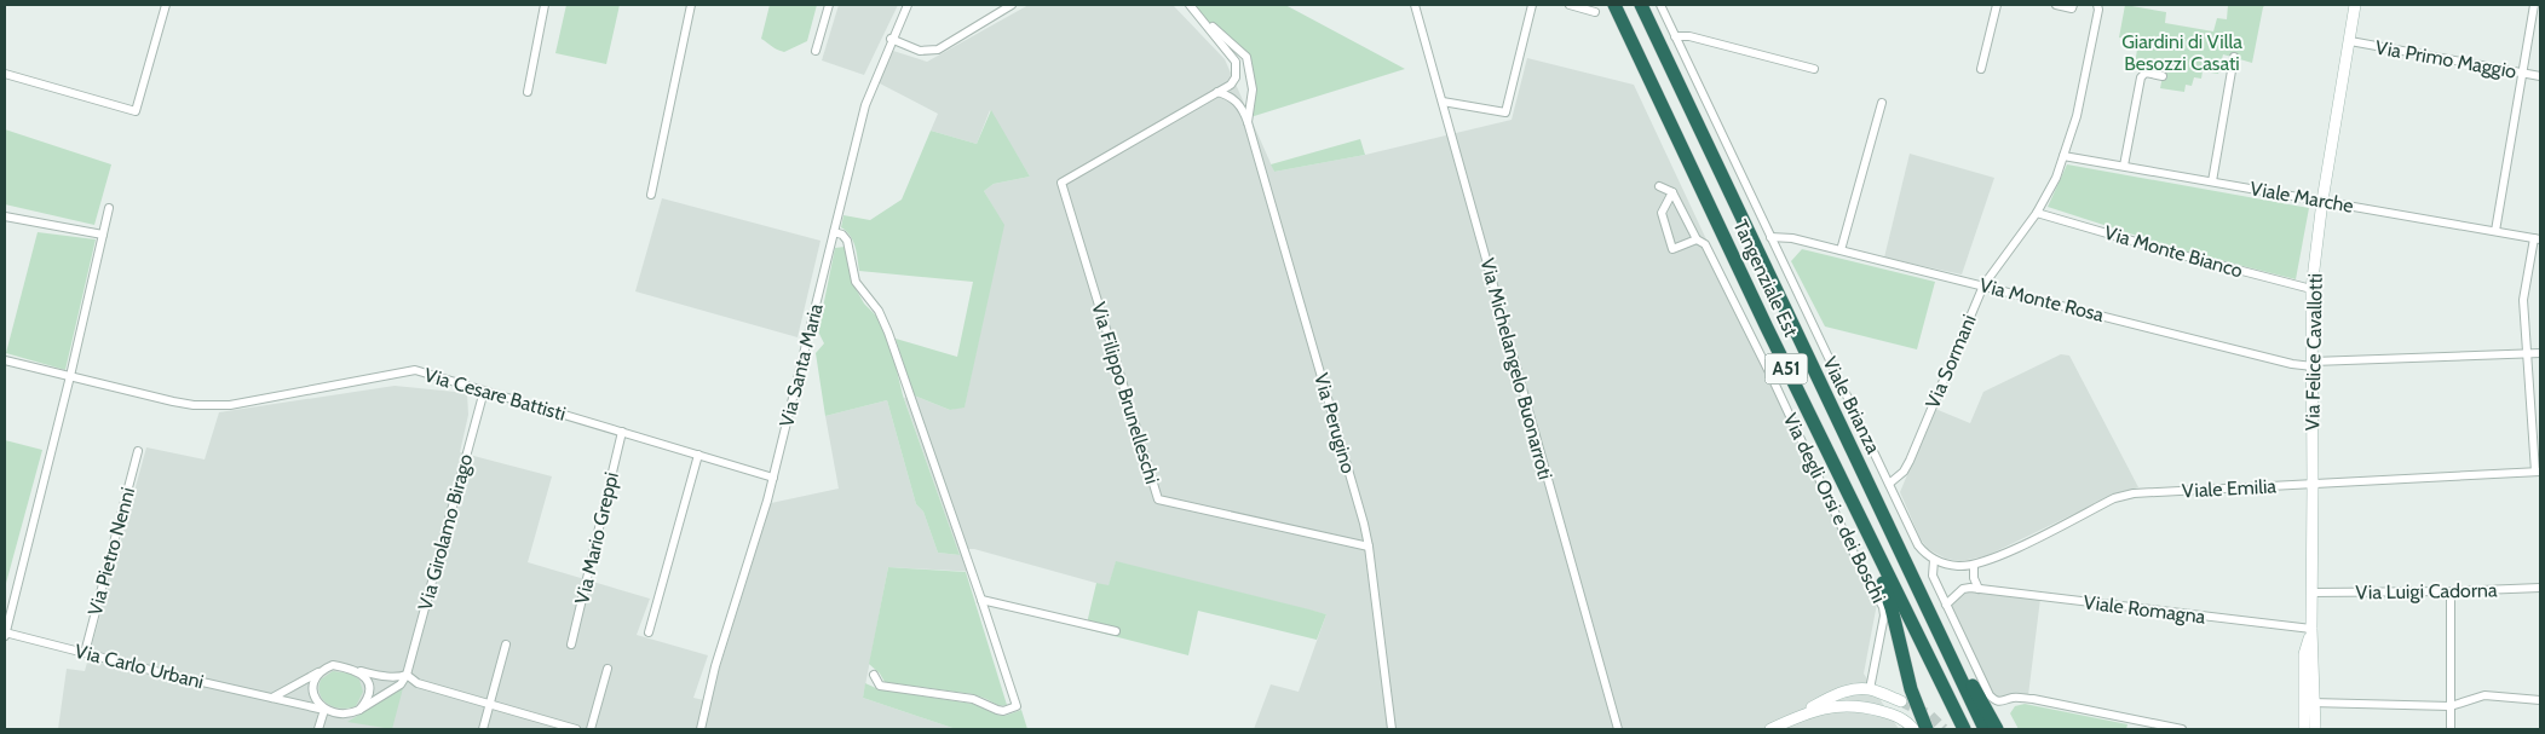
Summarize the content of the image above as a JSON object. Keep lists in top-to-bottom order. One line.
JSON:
{"streets":{"highway":["Tangenziale Est","A51"],"street":["Via Primo Maggio","Viale Marche","Via Monte Bianco","Via Monte Rosa","Via Felice Cavallotti","Via Sormani","Via Santa Maria","Via Michelangelo Buonarroti","Via Filippo Brunelleschi","Via Cesare Battisti","Viale Brianza","Via Perugino","Viale Emilia","Via degli Orsi e dei Boschi","Via Girolamo Birago","Via Mario Greppi","Via Pietro Nenni","Via Luigi Cadorna","Viale Romagna","Via Carlo Urbani"]},"crossings":[["Via Primo Maggio","Via Felice Cavallotti"],["Viale Marche","Via Felice Cavallotti"],["Viale Marche","Via Sormani"],["Via Monte Bianco","Via Felice Cavallotti"],["Via Monte Bianco","Via Sormani"],["Via Monte Rosa","Via Felice Cavallotti"],["Via Monte Rosa","Via Sormani"],["Via Monte Rosa","Viale Brianza"],["Via Felice Cavallotti","Viale Emilia"],["Via Felice Cavallotti","Via Luigi Cadorna"],["Via Felice Cavallotti","Viale Romagna"],["Via Sormani","Viale Brianza"],["Via Santa Maria","Via Cesare Battisti"],["Via Filippo Brunelleschi","Via Perugino"],["Via Cesare Battisti","Via Girolamo Birago"],["Via Cesare Battisti","Via Mario Greppi"],["Viale Brianza","Viale Emilia"],["Via Pietro Nenni","Via Carlo Urbani"]],"parks":["Giardini di Villa Besozzi Casati"]}
